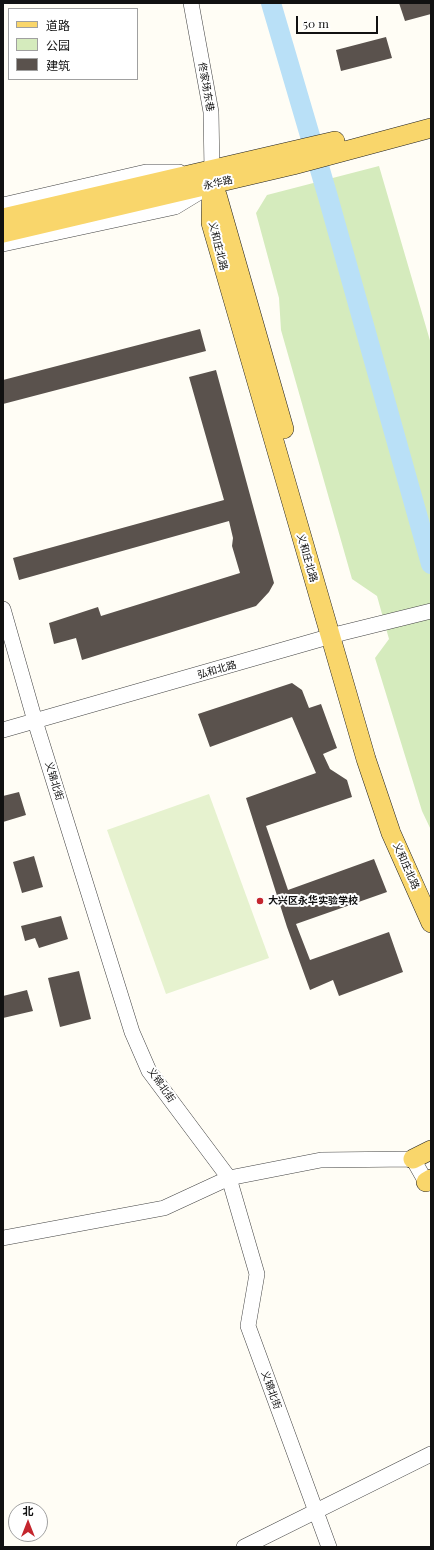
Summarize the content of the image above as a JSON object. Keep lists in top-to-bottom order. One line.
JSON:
{"streets":{"main road":["永华路","义和庄北路"],"street":["佟家场东巷","弘和北路","义锦北街"]},"crossings":[["佟家场东巷","永华路"],["佟家场东巷","义和庄北路"],["永华路","义和庄北路"],["义和庄北路","弘和北路"],["弘和北路","义锦北街"]],"places":["大兴区永华实验学校"],"legend":["道路","公园","建筑"],"scale_bar":"50 m","north":"top"}
